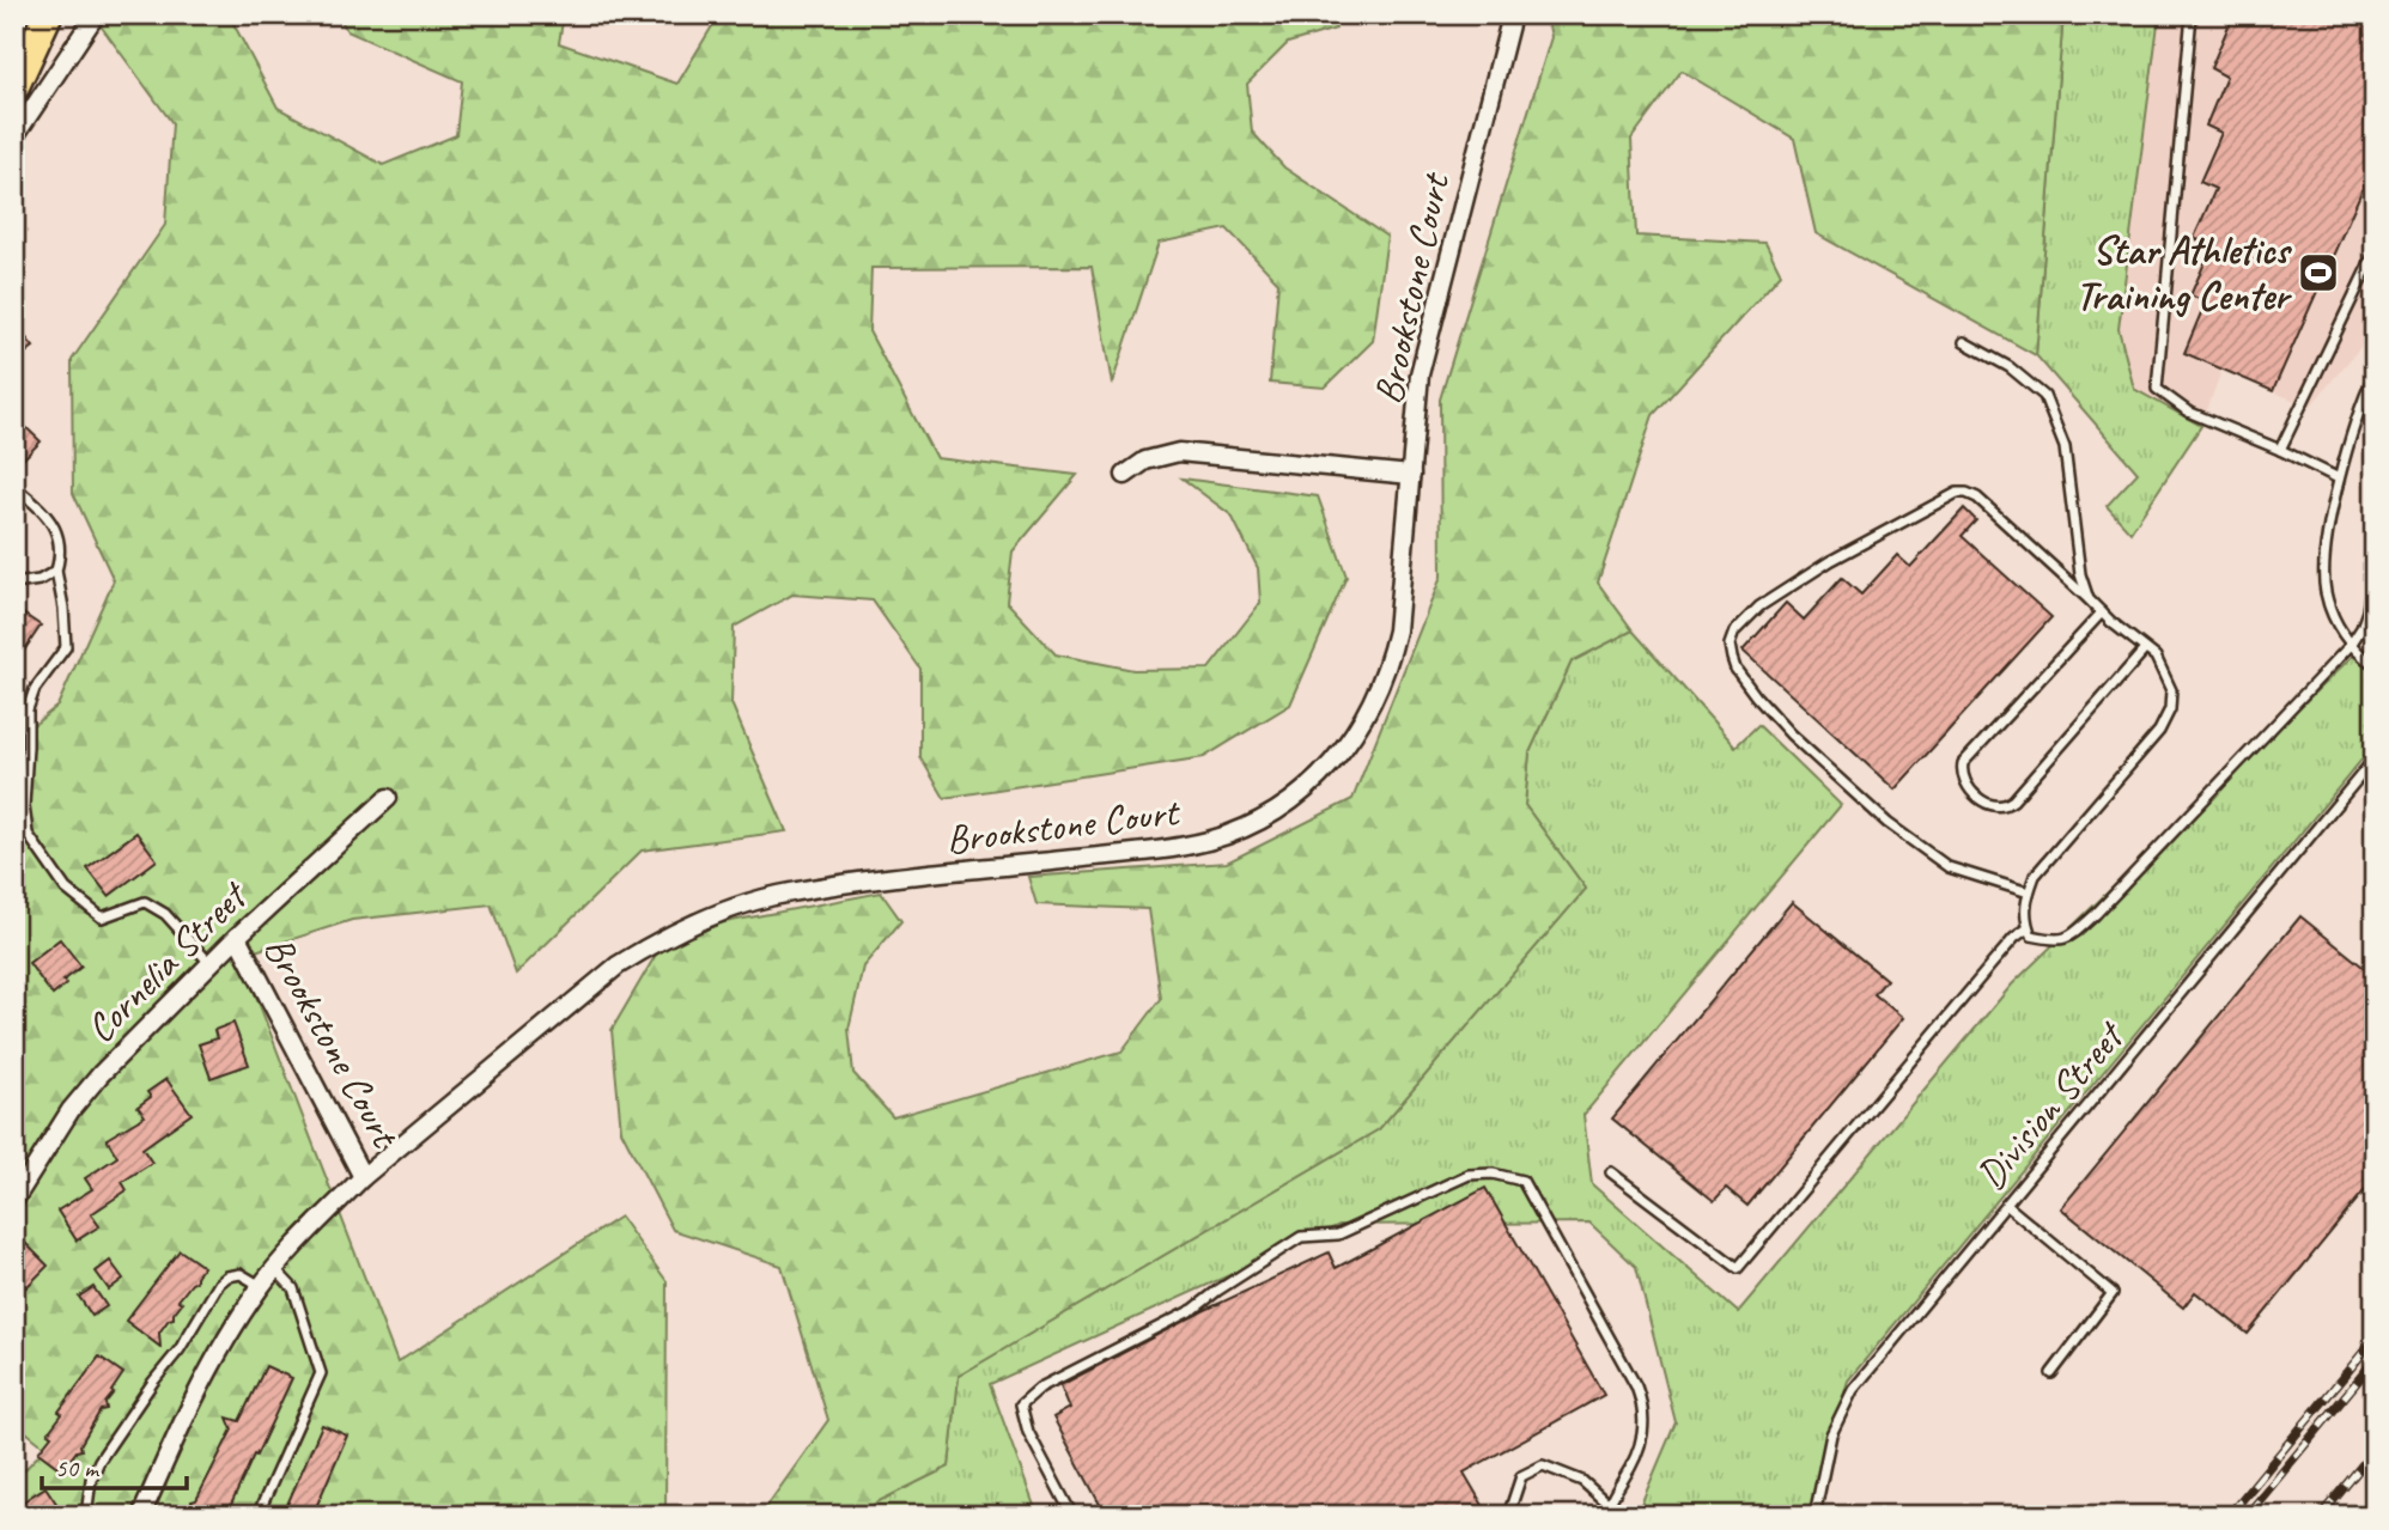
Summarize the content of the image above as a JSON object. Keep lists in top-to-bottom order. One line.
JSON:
{"streets":{"street":["Brookstone Court","Cornelia Street"],"lane":["Division Street"]},"crossings":[["Brookstone Court","Cornelia Street"]],"places":{"sports":["Star Athletics Training Center"]},"scale_bar":"50 m"}
